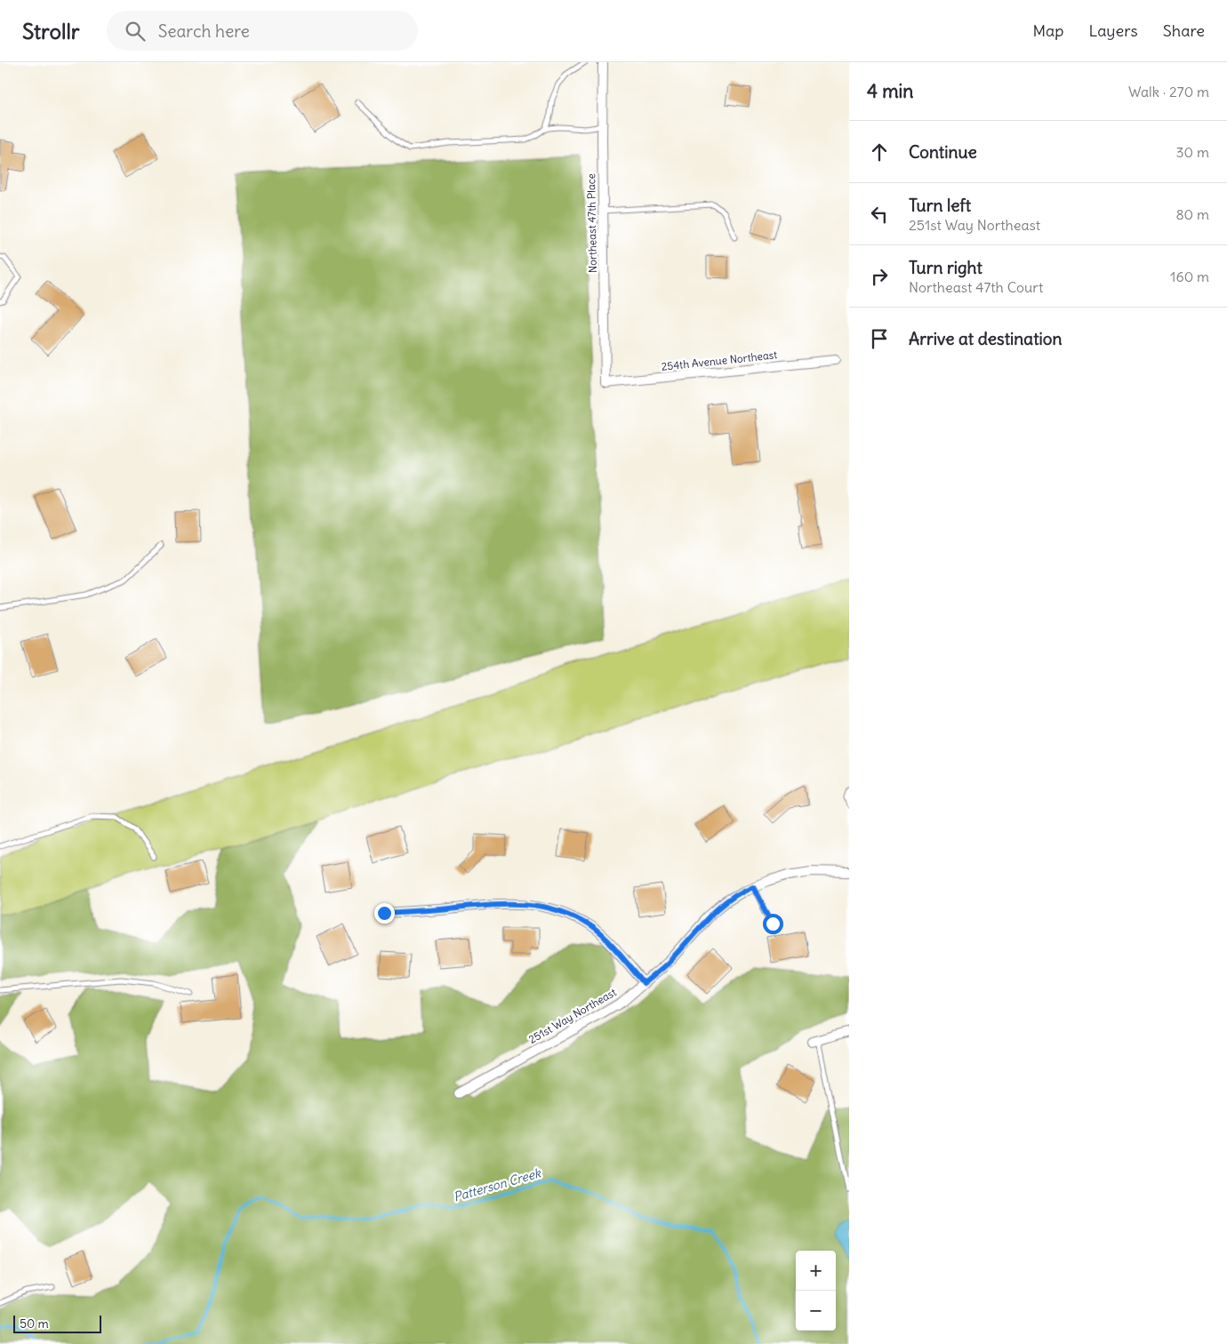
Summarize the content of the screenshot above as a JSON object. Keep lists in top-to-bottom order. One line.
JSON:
{"streets":{"street":["Northeast 47th Place","254th Avenue Northeast","251st Way Northeast"]},"crossings":[["Northeast 47th Place","254th Avenue Northeast"]],"water":["Patterson Creek"],"scale_bar":"50 m","page":{"header":"Strollr","search":"Search here","nav":["Map","Layers","Share"],"heading":["4 min","Walk · 270 m"],"list":[["Continue","30 m"],["Turn left","251st Way Northeast","80 m"],["Turn right","Northeast 47th Court","160 m"],"Arrive at destination"],"map_buttons":["+","−"],"scale":"50 m"}}
